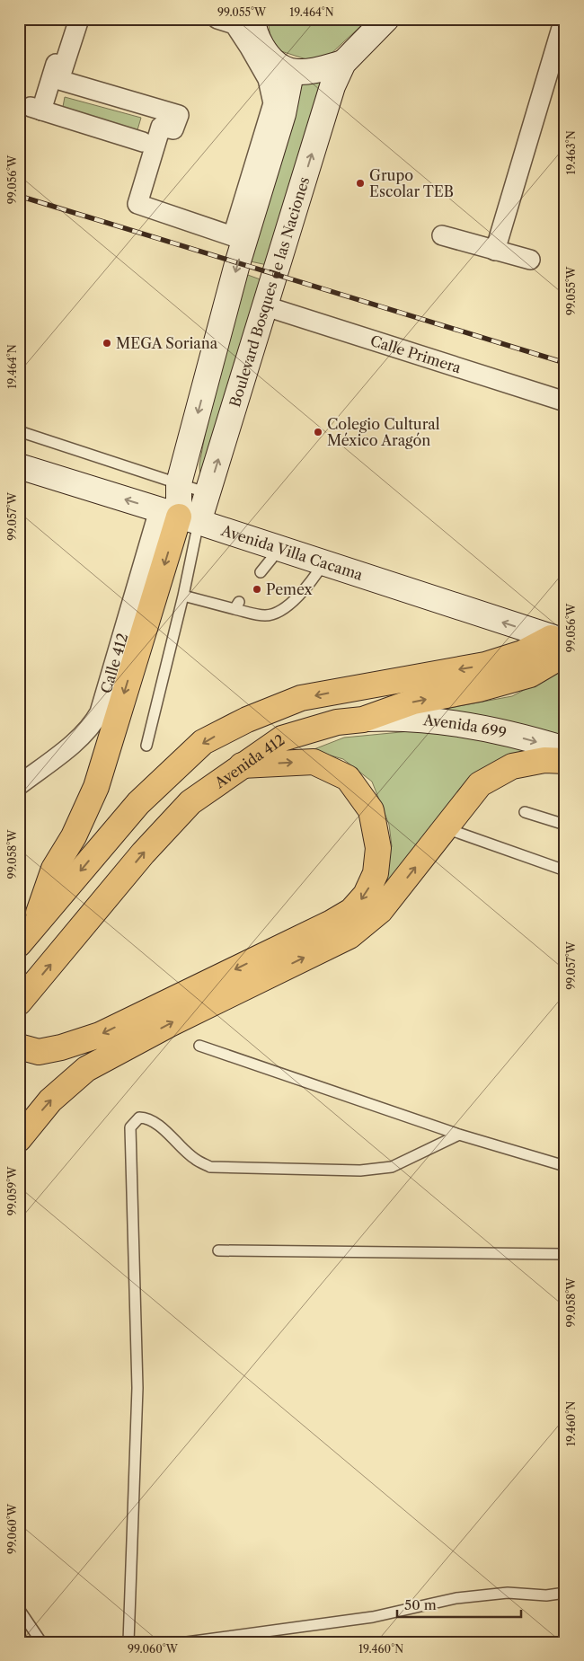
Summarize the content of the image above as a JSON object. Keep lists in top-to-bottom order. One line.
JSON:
{"streets":{"main road":["Avenida 412"],"street":["Boulevard Bosques de las Naciones","Calle Primera","Avenida Villa Cacama","Calle 412","Avenida 699"]},"crossings":[["Boulevard Bosques de las Naciones","Calle Primera"],["Boulevard Bosques de las Naciones","Avenida Villa Cacama"],["Boulevard Bosques de las Naciones","Calle 412"],["Avenida Villa Cacama","Calle 412"],["Avenida Villa Cacama","Avenida 412"],["Avenida 699","Avenida 412"]],"one_way":["Avenida Villa Cacama","Avenida 699"],"places":["Grupo Escolar TEB","MEGA Soriana","Colegio Cultural México Aragón","Pemex"],"scale_bar":"50 m","coordinates":["99.055°W","19.464°N","19.463°N","99.056°W","99.057°W","99.058°W","99.059°W","19.460°N","99.060°W"]}
